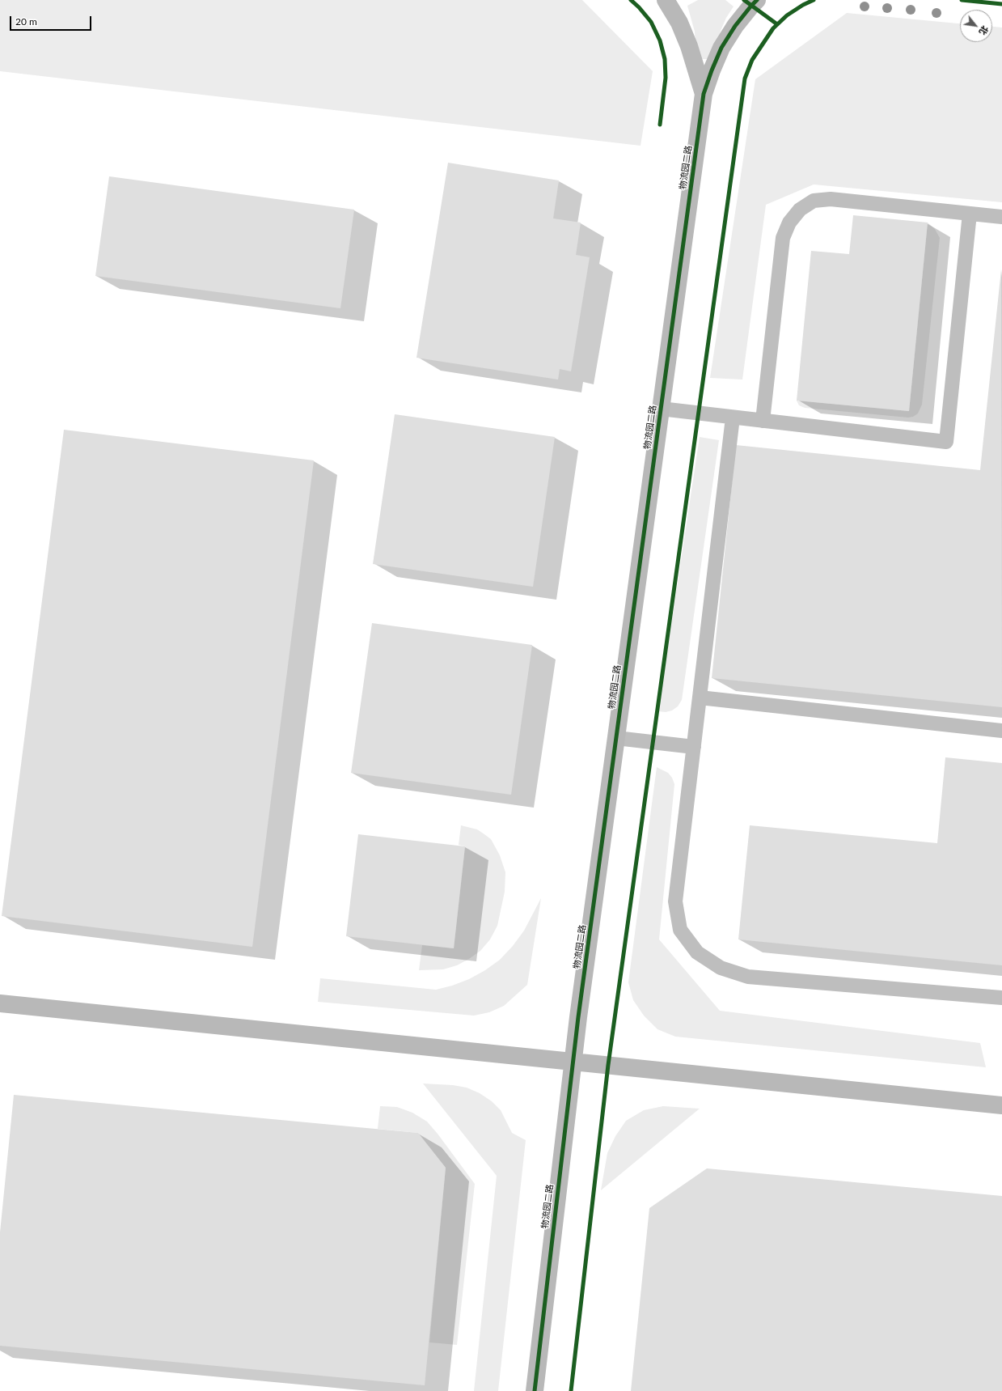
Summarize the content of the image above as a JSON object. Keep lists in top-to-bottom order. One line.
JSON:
{"streets":{"street":["物流园二路"]},"scale_bar":"20 m","north":"bottom right"}
